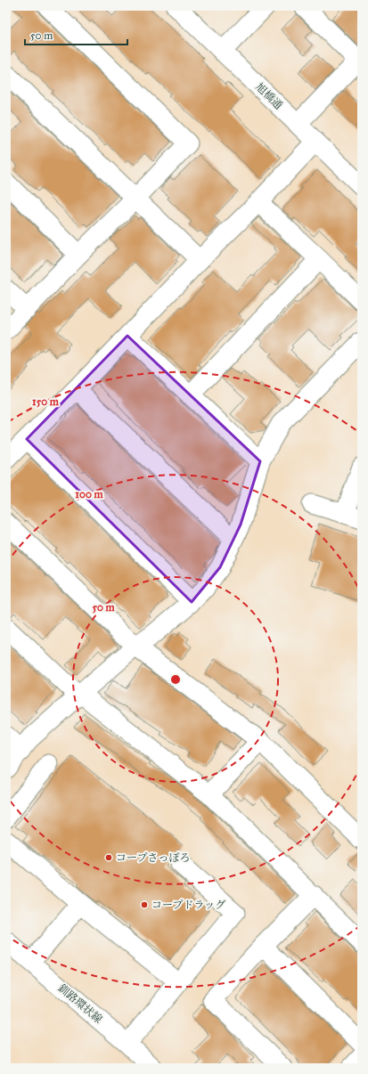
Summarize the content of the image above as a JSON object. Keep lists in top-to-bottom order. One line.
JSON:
{"streets":{"street":["旭橋通","釧路環状線"]},"places":["コープさっぽろ","コープドラッグ"],"scale_bar":"50 m","rings":["150 m","100 m","50 m"]}
